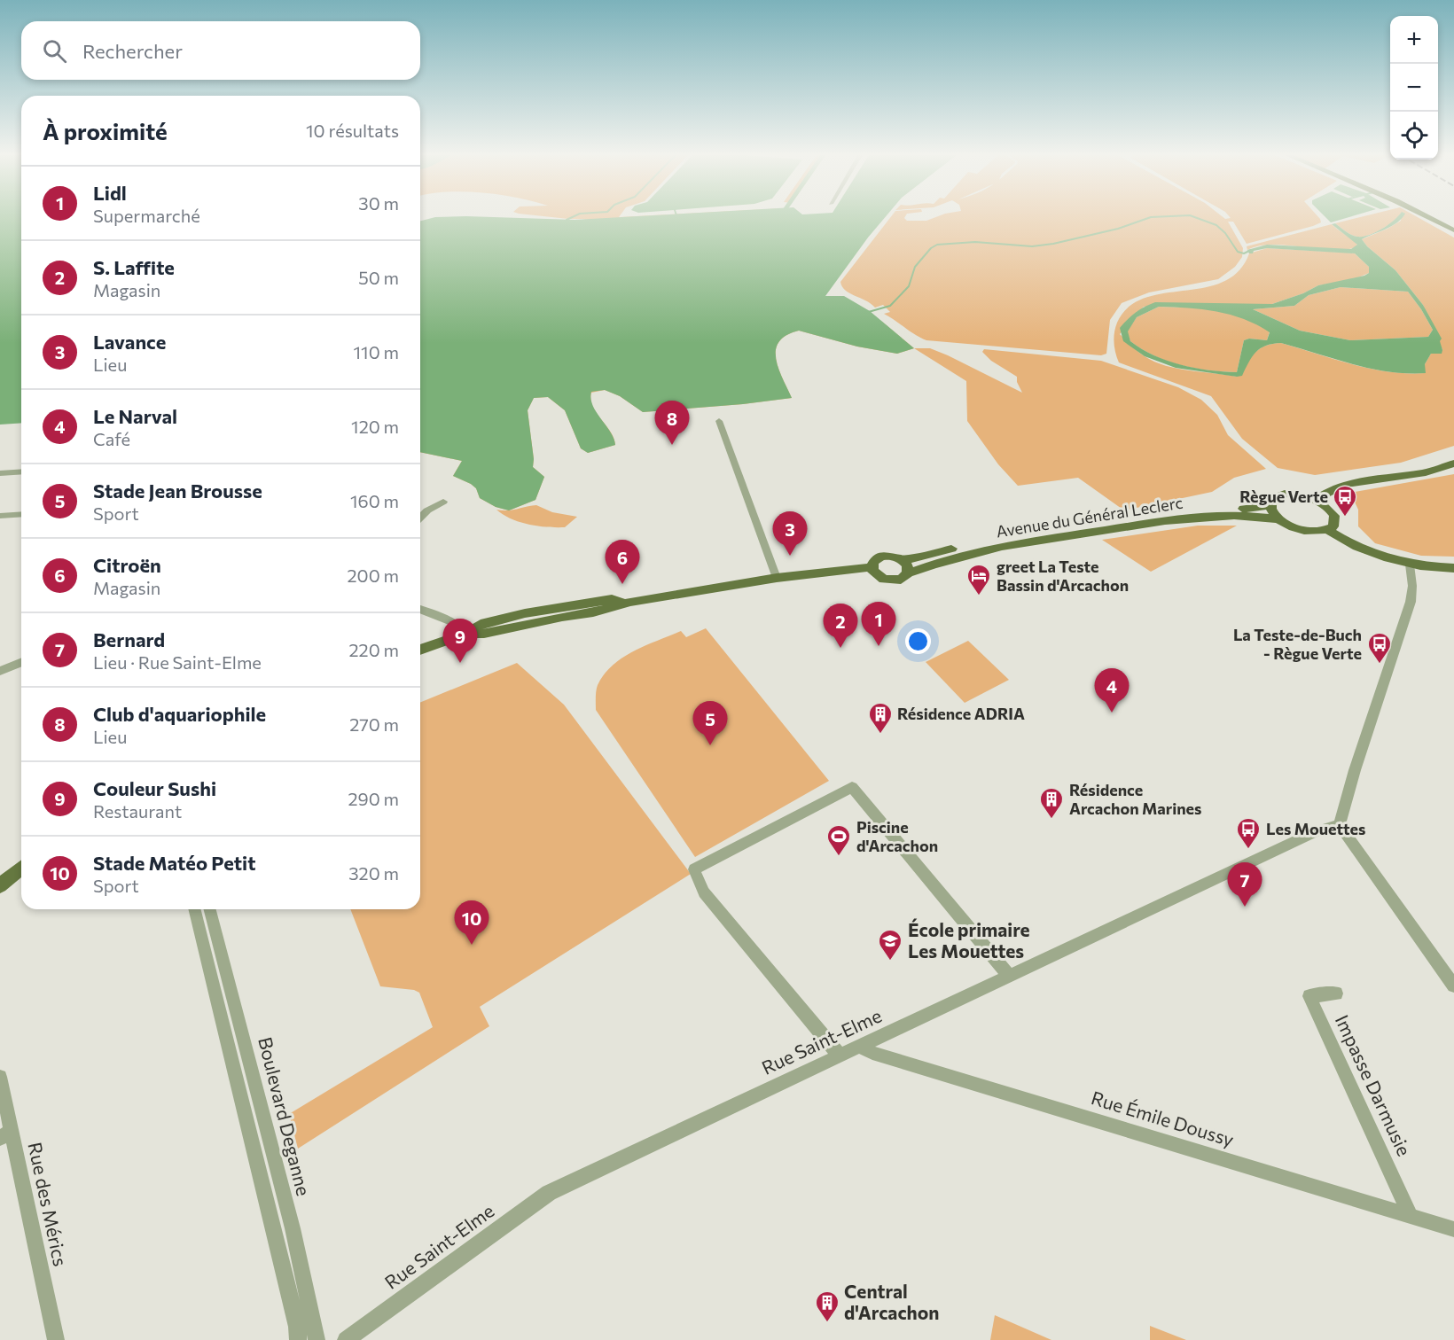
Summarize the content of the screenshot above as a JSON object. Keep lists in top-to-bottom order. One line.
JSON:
{"streets":{"main road":["Avenue du Général Leclerc"],"street":["Rue Saint-Elme","Impasse Darmusie","Boulevard Deganne","Rue Émile Doussy","Rue des Mérics"]},"crossings":[["Rue Saint-Elme","Rue Émile Doussy"],["Impasse Darmusie","Rue Émile Doussy"]],"places":{"bus stop":["Règue Verte","La Teste-de-Buch - Règue Verte","Les Mouettes"],"hotel":["greet La Teste Bassin d'Arcachon"],"building":["Résidence ADRIA","Résidence Arcachon Marines","Central d'Arcachon"],"sports":["Piscine d'Arcachon"],"school or university":["École primaire Les Mouettes"]},"page":{"map_buttons":["+","−"],"search":"Rechercher","heading":["À proximité","10 résultats"],"list":[{"mark":"1","name":"Lidl","note":"Supermarché","value":"30 m"},{"mark":"2","name":"S. Laffite","note":"Magasin","value":"50 m"},{"mark":"3","name":"Lavance","note":"Lieu","value":"110 m"},{"mark":"4","name":"Le Narval","note":"Café","value":"120 m"},{"mark":"5","name":"Stade Jean Brousse","note":"Sport","value":"160 m"},{"mark":"6","name":"Citroën","note":"Magasin","value":"200 m"},{"mark":"7","name":"Bernard","note":"Lieu · Rue Saint-Elme","value":"220 m"},{"mark":"8","name":"Club d'aquariophile","note":"Lieu","value":"270 m"},{"mark":"9","name":"Couleur Sushi","note":"Restaurant","value":"290 m"},{"mark":"10","name":"Stade Matéo Petit","note":"Sport","value":"320 m"}],"pins":["8","3","6","1","2","9","4","5","7","10"]}}
